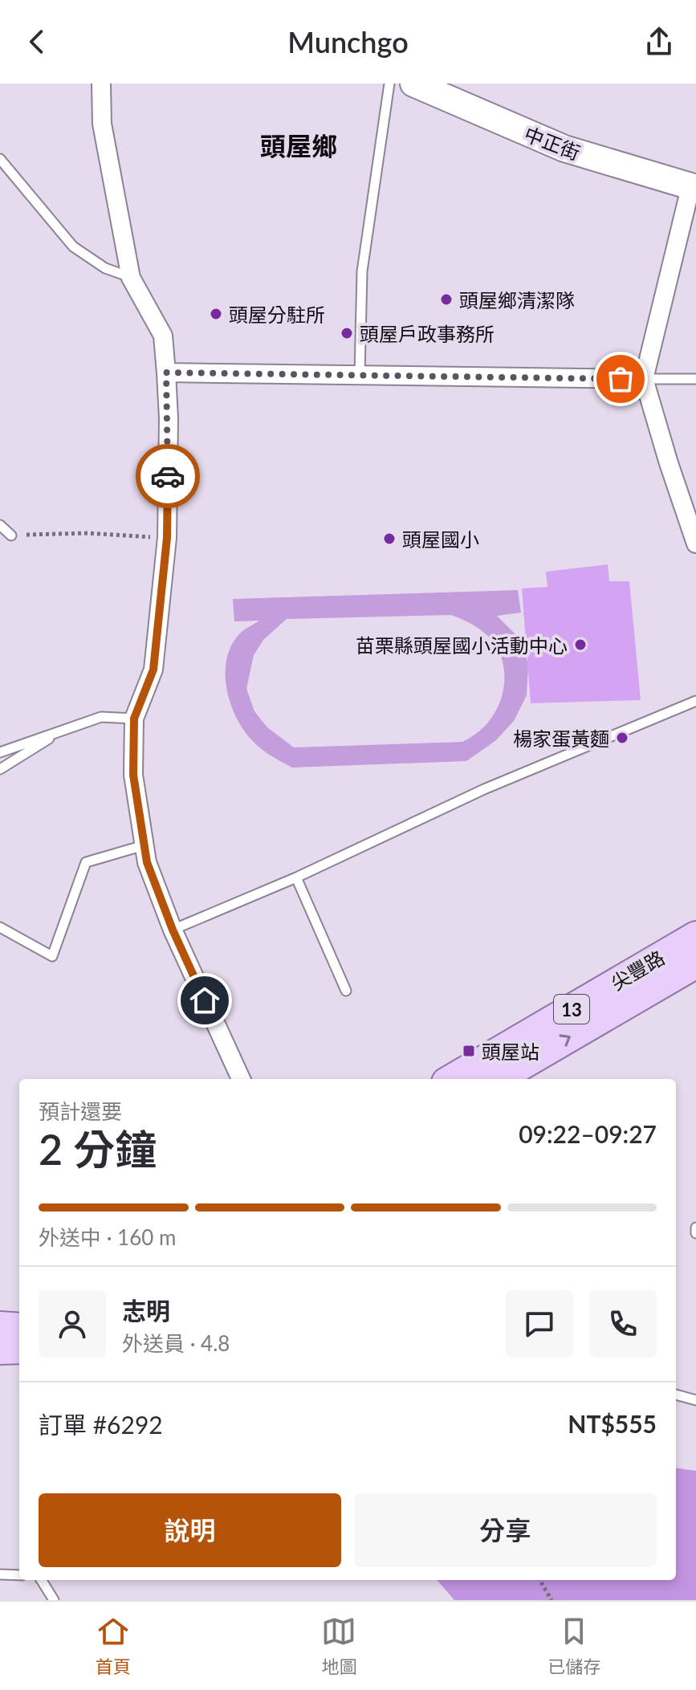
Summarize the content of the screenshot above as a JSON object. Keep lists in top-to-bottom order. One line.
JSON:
{"streets":{"main road":["中正街","尖豐路","13"]},"districts":["頭屋鄉"],"places":{"other":["頭屋鄉清潔隊","頭屋分駐所","頭屋戶政事務所","頭屋國小","苗栗縣頭屋國小活動中心","楊家蛋黃麵"],"transit":["頭屋站"]},"page":{"header":"Munchgo","heading":["2 分鐘","預計還要","09:22–09:27"],"panel":["志明","外送員 · 4.8","訂單 #6292","NT$555"],"bar":"外送中 · 160 m","buttons":["說明","分享"],"tabs":["首頁","地圖","已儲存"]}}
